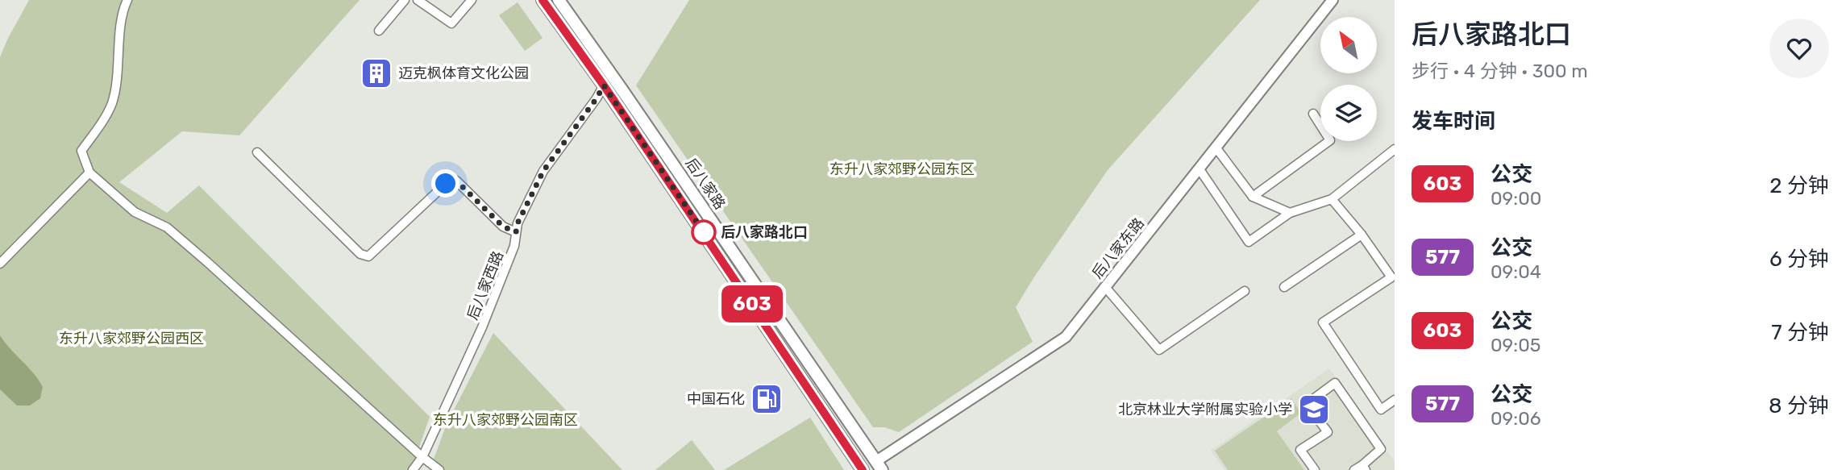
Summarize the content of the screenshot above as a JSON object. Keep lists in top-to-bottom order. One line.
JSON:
{"streets":{"main road":["后八家路"],"street":["后八家东路","后八家西路"]},"crossings":[["后八家路","后八家东路"],["后八家路","后八家西路"]],"parks":["东升八家郊野公园东区","东升八家郊野公园西区","东升八家郊野公园南区"],"places":{"building":["迈克枫体育文化公园"],"other":["后八家路北口"],"fuel station":["中国石化"],"school or university":["北京林业大学附属实验小学"]},"lines":["bus line 603"],"north":"top left","page":{"on_map":"603","heading":[["后八家路北口","步行 · 4 分钟 · 300 m"],"发车时间"],"list":[{"mark":"603","name":"公交","note":"09:00","value":"2 分钟"},{"mark":"577","name":"公交","note":"09:04","value":"6 分钟"},{"mark":"603","name":"公交","note":"09:05","value":"7 分钟"},{"mark":"577","name":"公交","note":"09:06","value":"8 分钟"}]}}
